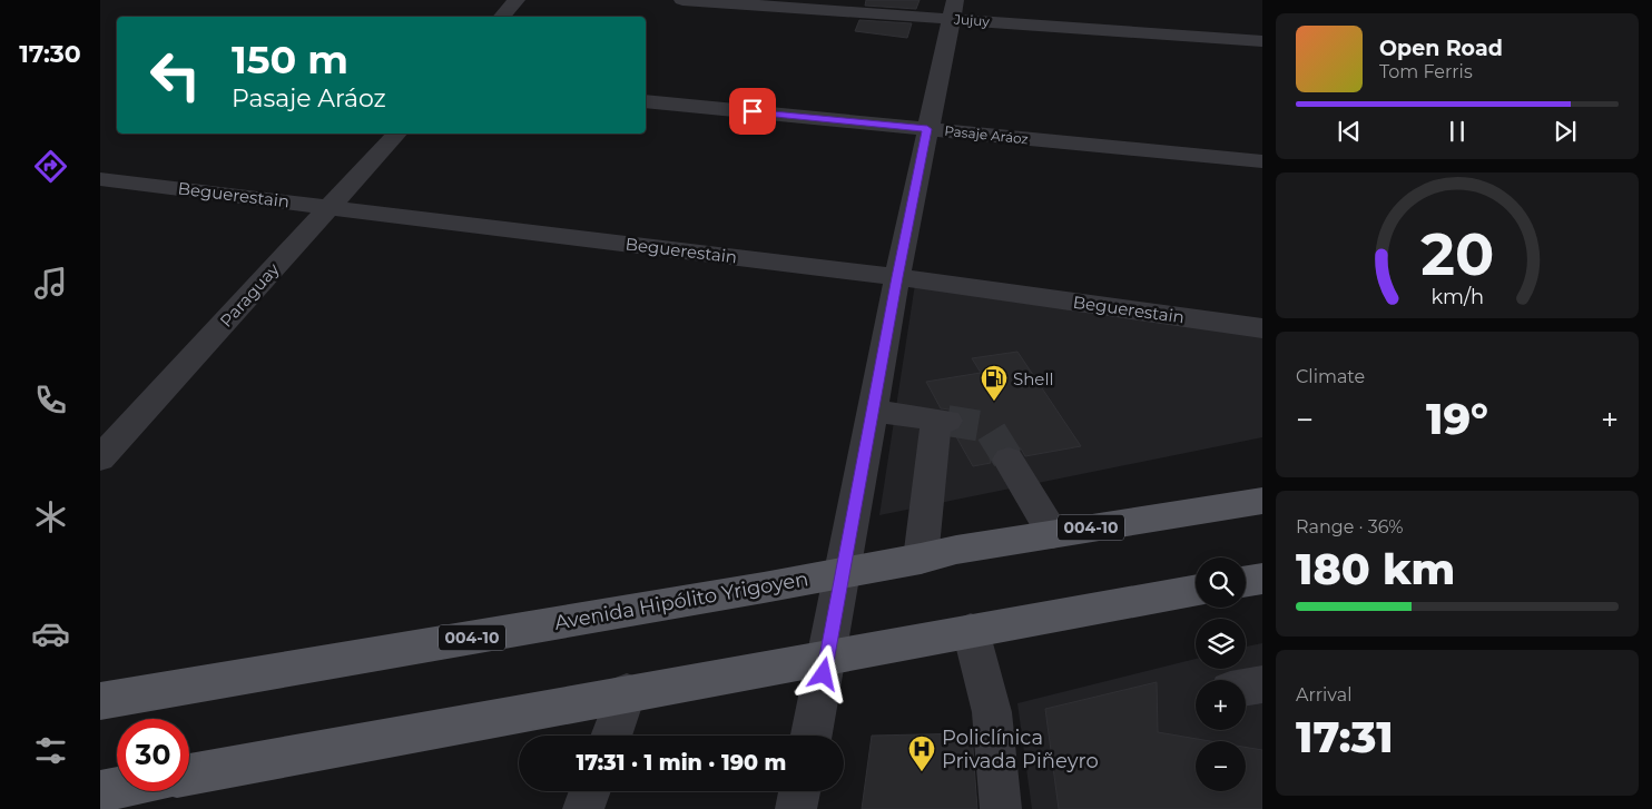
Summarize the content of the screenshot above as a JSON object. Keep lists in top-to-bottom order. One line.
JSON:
{"streets":{"main road":["004-10","Avenida Hipólito Yrigoyen"],"street":["Jujuy","Pasaje Aráoz","Beguerestain","Paraguay"]},"crossings":[["Beguerestain","Paraguay"]],"places":{"fuel station":["Shell"],"hospital":["Policlínica Privada Piñeyro"]},"page":{"tabs":"17:30","turn":["150 m","Pasaje Aráoz"],"song":["Open Road","Tom Ferris"],"tile":["Climate",["Range · 36%","180 km"],["Arrival","17:31"]],"heat":["−","19°","+"],"map_buttons":["+","−"],"limit":"30","trip":"17:31 · 1 min · 190 m","gauge":["20","km/h"]}}
